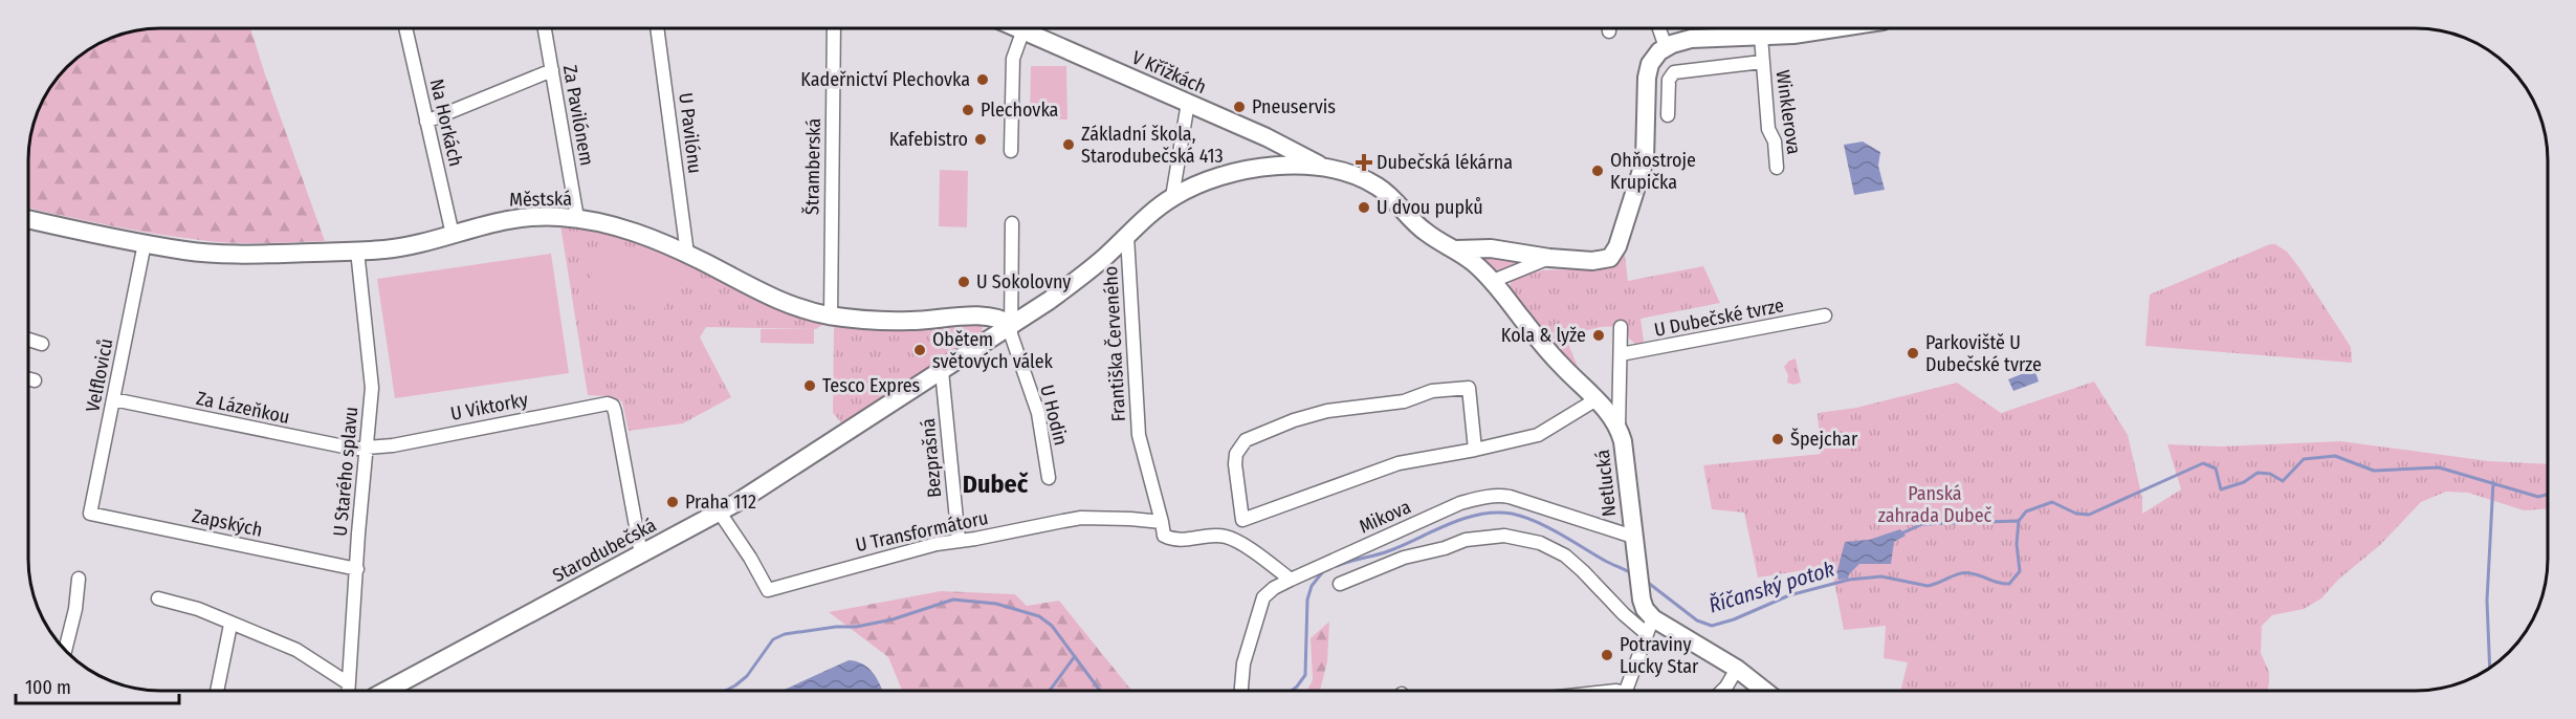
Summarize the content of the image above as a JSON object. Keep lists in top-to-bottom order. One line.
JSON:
{"streets":{"street":["V Křížkách","Winklerova","Za Pavilónem","Na Horkách","U Pavilónu","Štramberská","Městská","U Dubečské tvrze","Františka Červeného","Velfloviců","U Viktorky","Za Lázeňkou","U Hodin","Bezprašná","U Starého splavu","Netlucká","Mikova","Zapských","U Transformátoru","Starodubečská"]},"crossings":[["V Křížkách","Starodubečská"],["Za Pavilónem","Městská"],["Na Horkách","Městská"],["U Pavilónu","Městská"],["Štramberská","Městská"],["Městská","Velfloviců"],["Městská","U Hodin"],["Městská","U Starého splavu"],["Městská","Starodubečská"],["Františka Červeného","U Transformátoru"],["Františka Červeného","Starodubečská"],["Velfloviců","Za Lázeňkou"],["Velfloviců","Zapských"],["U Viktorky","Za Lázeňkou"],["U Viktorky","U Starého splavu"],["U Viktorky","Starodubečská"],["Za Lázeňkou","U Starého splavu"],["U Hodin","Starodubečská"],["Bezprašná","U Transformátoru"],["Bezprašná","Starodubečská"],["U Starého splavu","Zapských"],["Netlucká","Mikova"],["Netlucká","Starodubečská"],["U Transformátoru","Starodubečská"]],"districts":["Dubeč"],"water":["Říčanský potok"],"parks":["Panská zahrada Dubeč"],"places":{"other":["Kadeřnictví Plechovka","Pneuservis","Plechovka","Kafebistro","Základní škola, Starodubečská 413","Ohňostroje Krupička","U dvou pupků","U Sokolovny","Kola & lyže","Obětem světových válek","Parkoviště U Dubečské tvrze","Tesco Expres","Špejchar","Praha 112","Potraviny Lucky Star"],"health":["Dubečská lékárna"]},"scale_bar":"100 m"}
